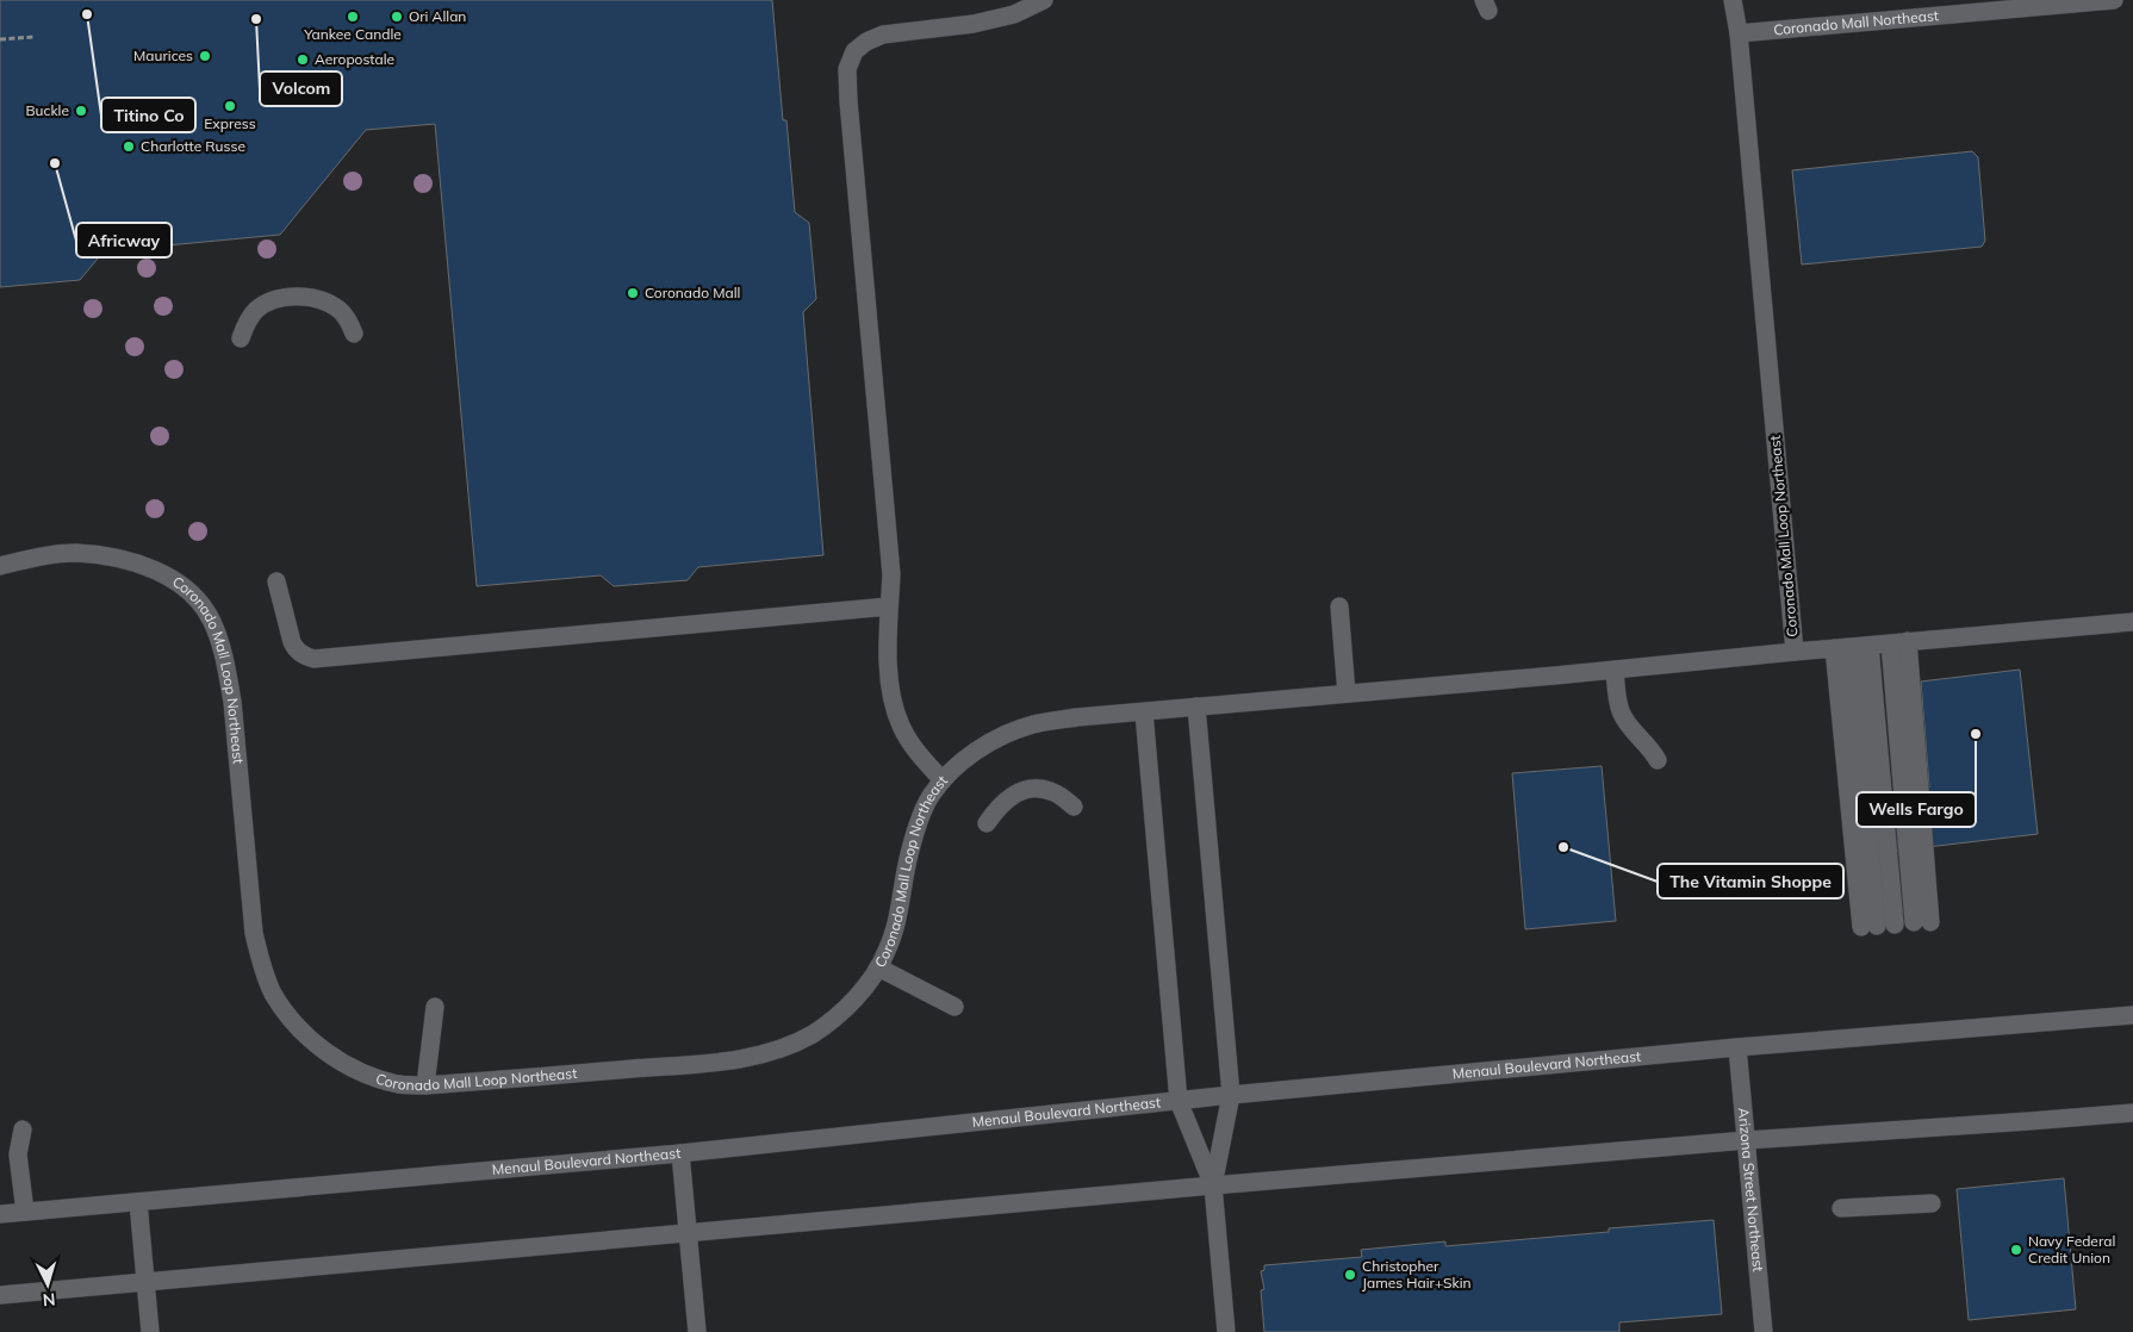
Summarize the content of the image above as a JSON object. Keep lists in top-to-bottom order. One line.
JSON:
{"streets":{"street":["Coronado Mall Northeast","Coronado Mall Loop Northeast","Menaul Boulevard Northeast","Arizona Street Northeast"]},"crossings":[["Coronado Mall Northeast","Coronado Mall Loop Northeast"],["Menaul Boulevard Northeast","Arizona Street Northeast"]],"places":["Titino Co","Yankee Candle","Ori Allan","Volcom","Maurices","Aeropostale","Express","Buckle","Charlotte Russe","Africway","Coronado Mall","Wells Fargo","The Vitamin Shoppe","Navy Federal Credit Union","Christopher James Hair+Skin"],"north":"bottom"}
